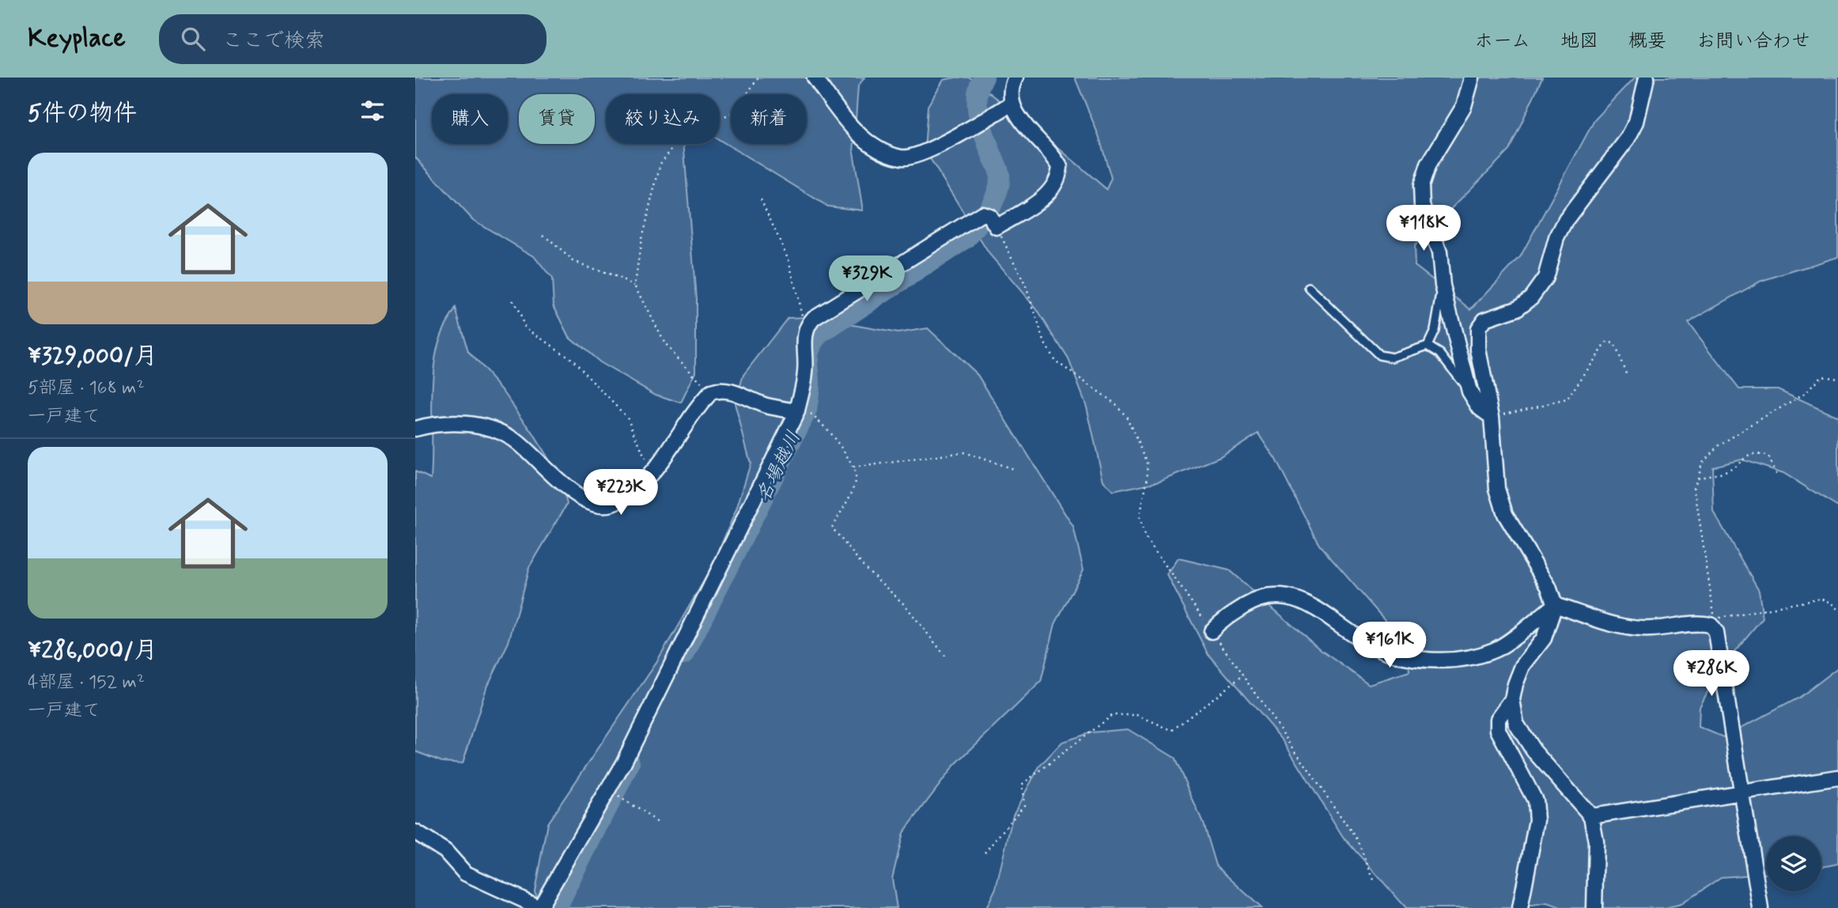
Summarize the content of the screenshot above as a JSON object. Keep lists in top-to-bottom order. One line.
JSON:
{"water":["名場越川"],"page":{"header":"Keyplace","search":"ここで検索","nav":["ホーム","地図","概要","お問い合わせ"],"heading":"5件の物件","chip":["購入","賃貸","絞り込み","新着"],"list":[{"name":"¥329,000/月","note":"5部屋 · 168 m² · 一戸建て"},{"name":"¥286,000/月","note":"4部屋 · 152 m² · 一戸建て"}],"price":["¥118K","¥329K","¥223K","¥161K","¥286K"]}}
